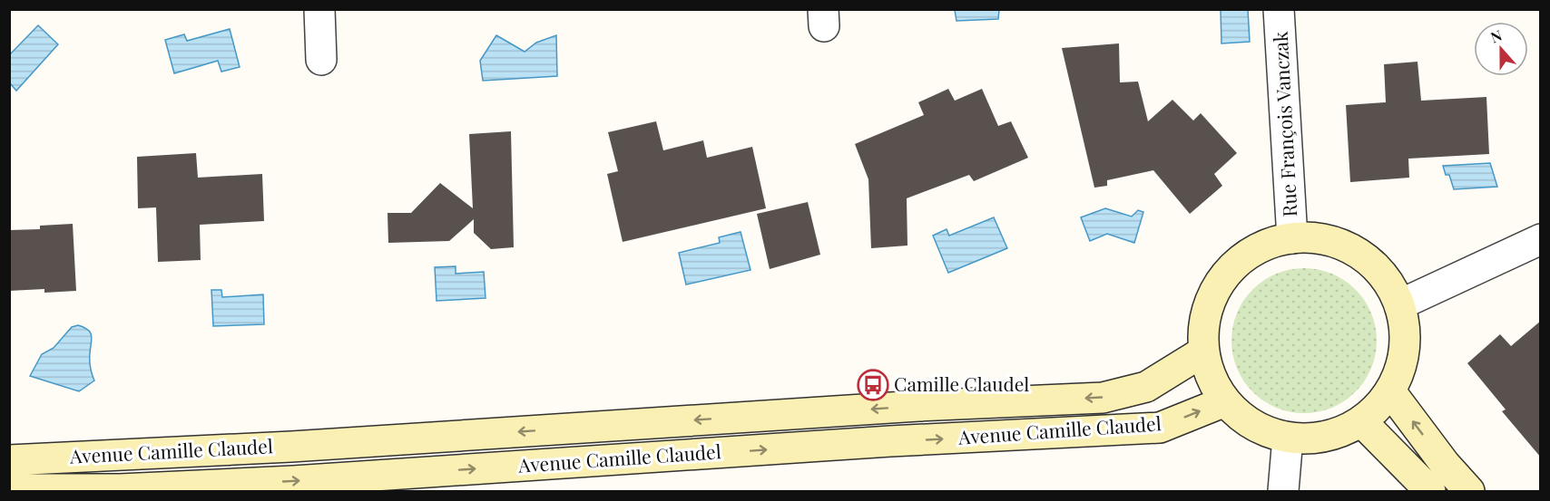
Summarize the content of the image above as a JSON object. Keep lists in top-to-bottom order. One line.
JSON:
{"streets":{"main road":["Avenue Camille Claudel"],"street":["Rue François Vanczak"]},"places":{"bus stop":["Camille Claudel"]},"north":"top"}
